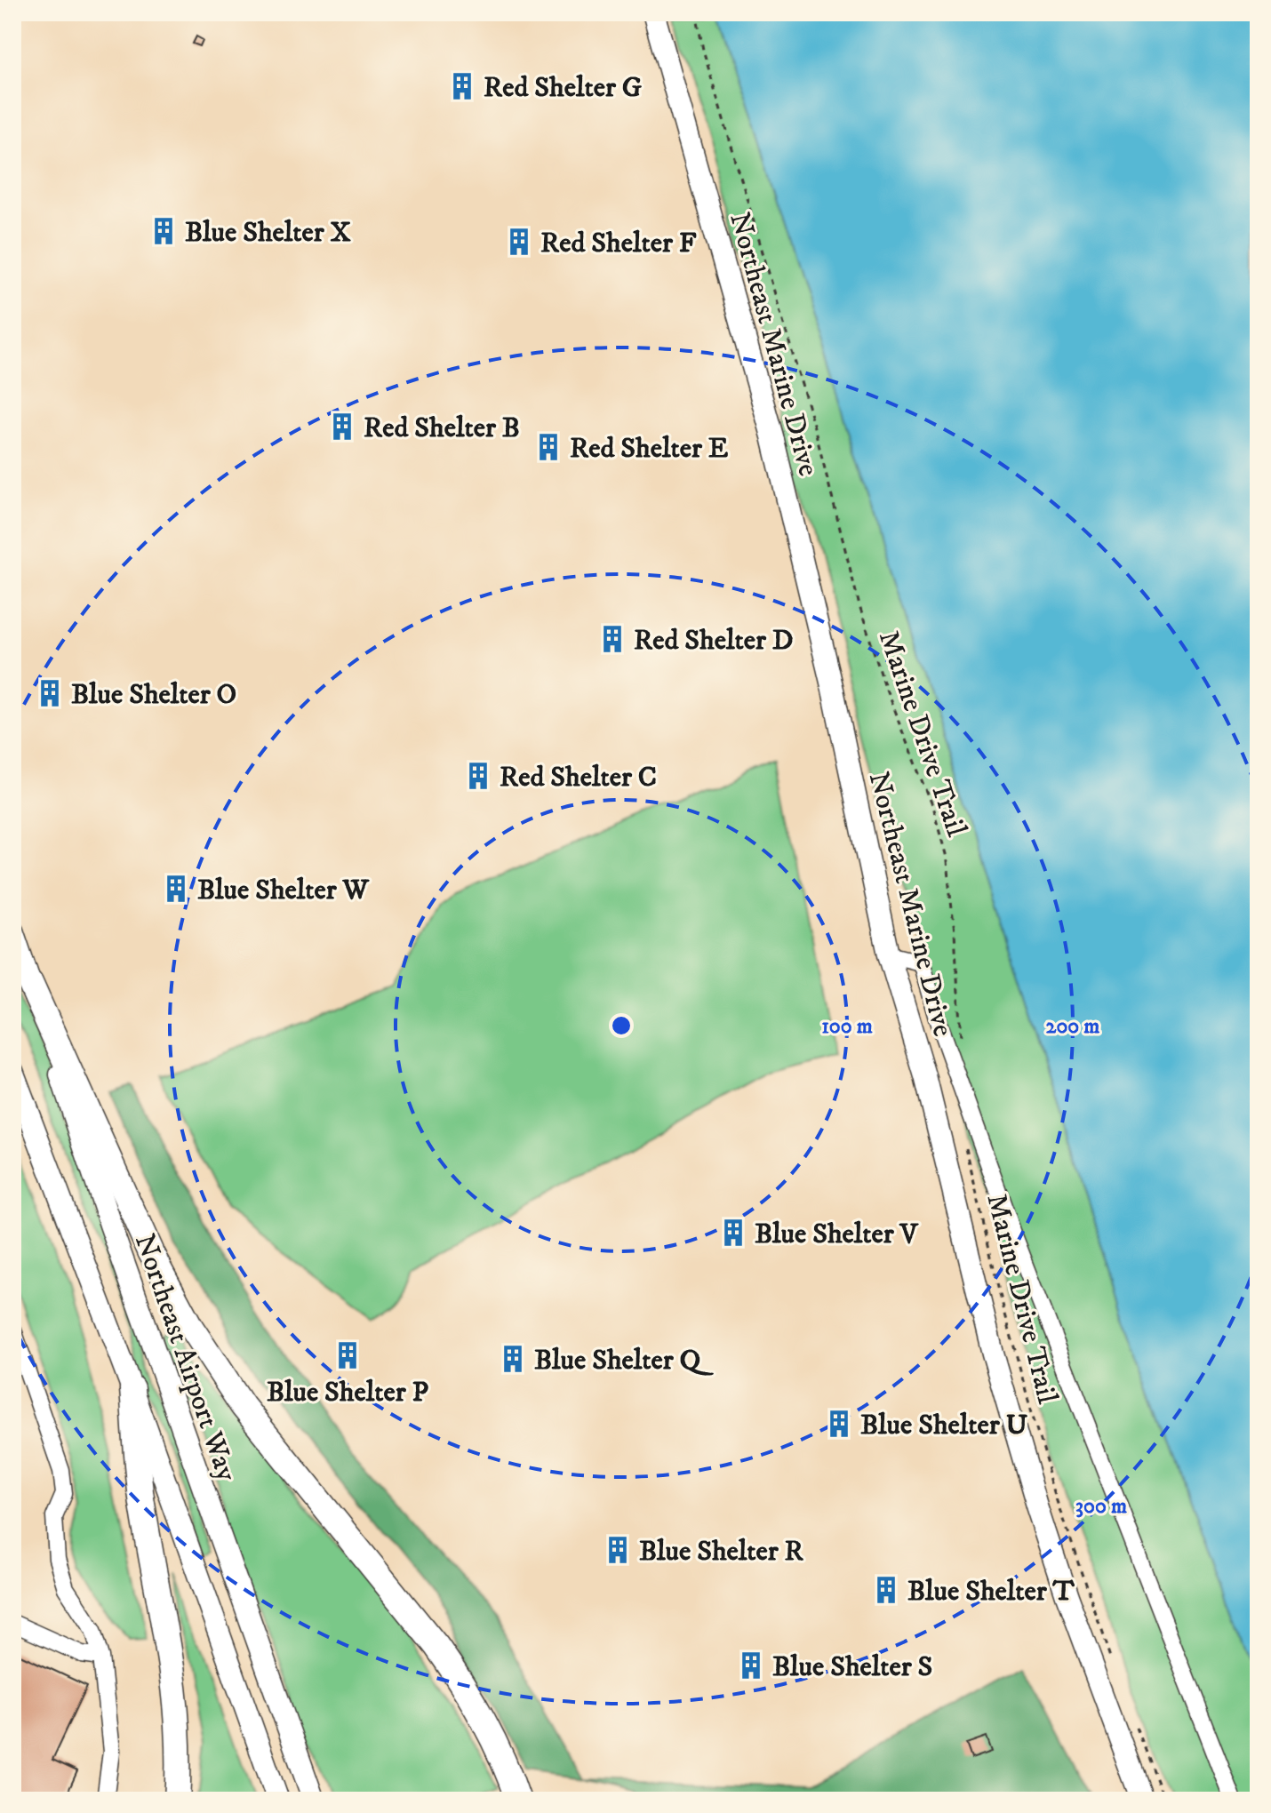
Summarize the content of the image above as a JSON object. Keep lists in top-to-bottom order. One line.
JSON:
{"streets":{"main road":["Northeast Marine Drive","Northeast Airport Way"],"path":["Marine Drive Trail"]},"places":{"building":["Red Shelter G","Blue Shelter X","Red Shelter F","Red Shelter B","Red Shelter E","Red Shelter D","Blue Shelter O","Red Shelter C","Blue Shelter W","Blue Shelter V","Blue Shelter P","Blue Shelter Q","Blue Shelter U","Blue Shelter R","Blue Shelter T","Blue Shelter S"]},"rings":["100 m","200 m","300 m"]}
